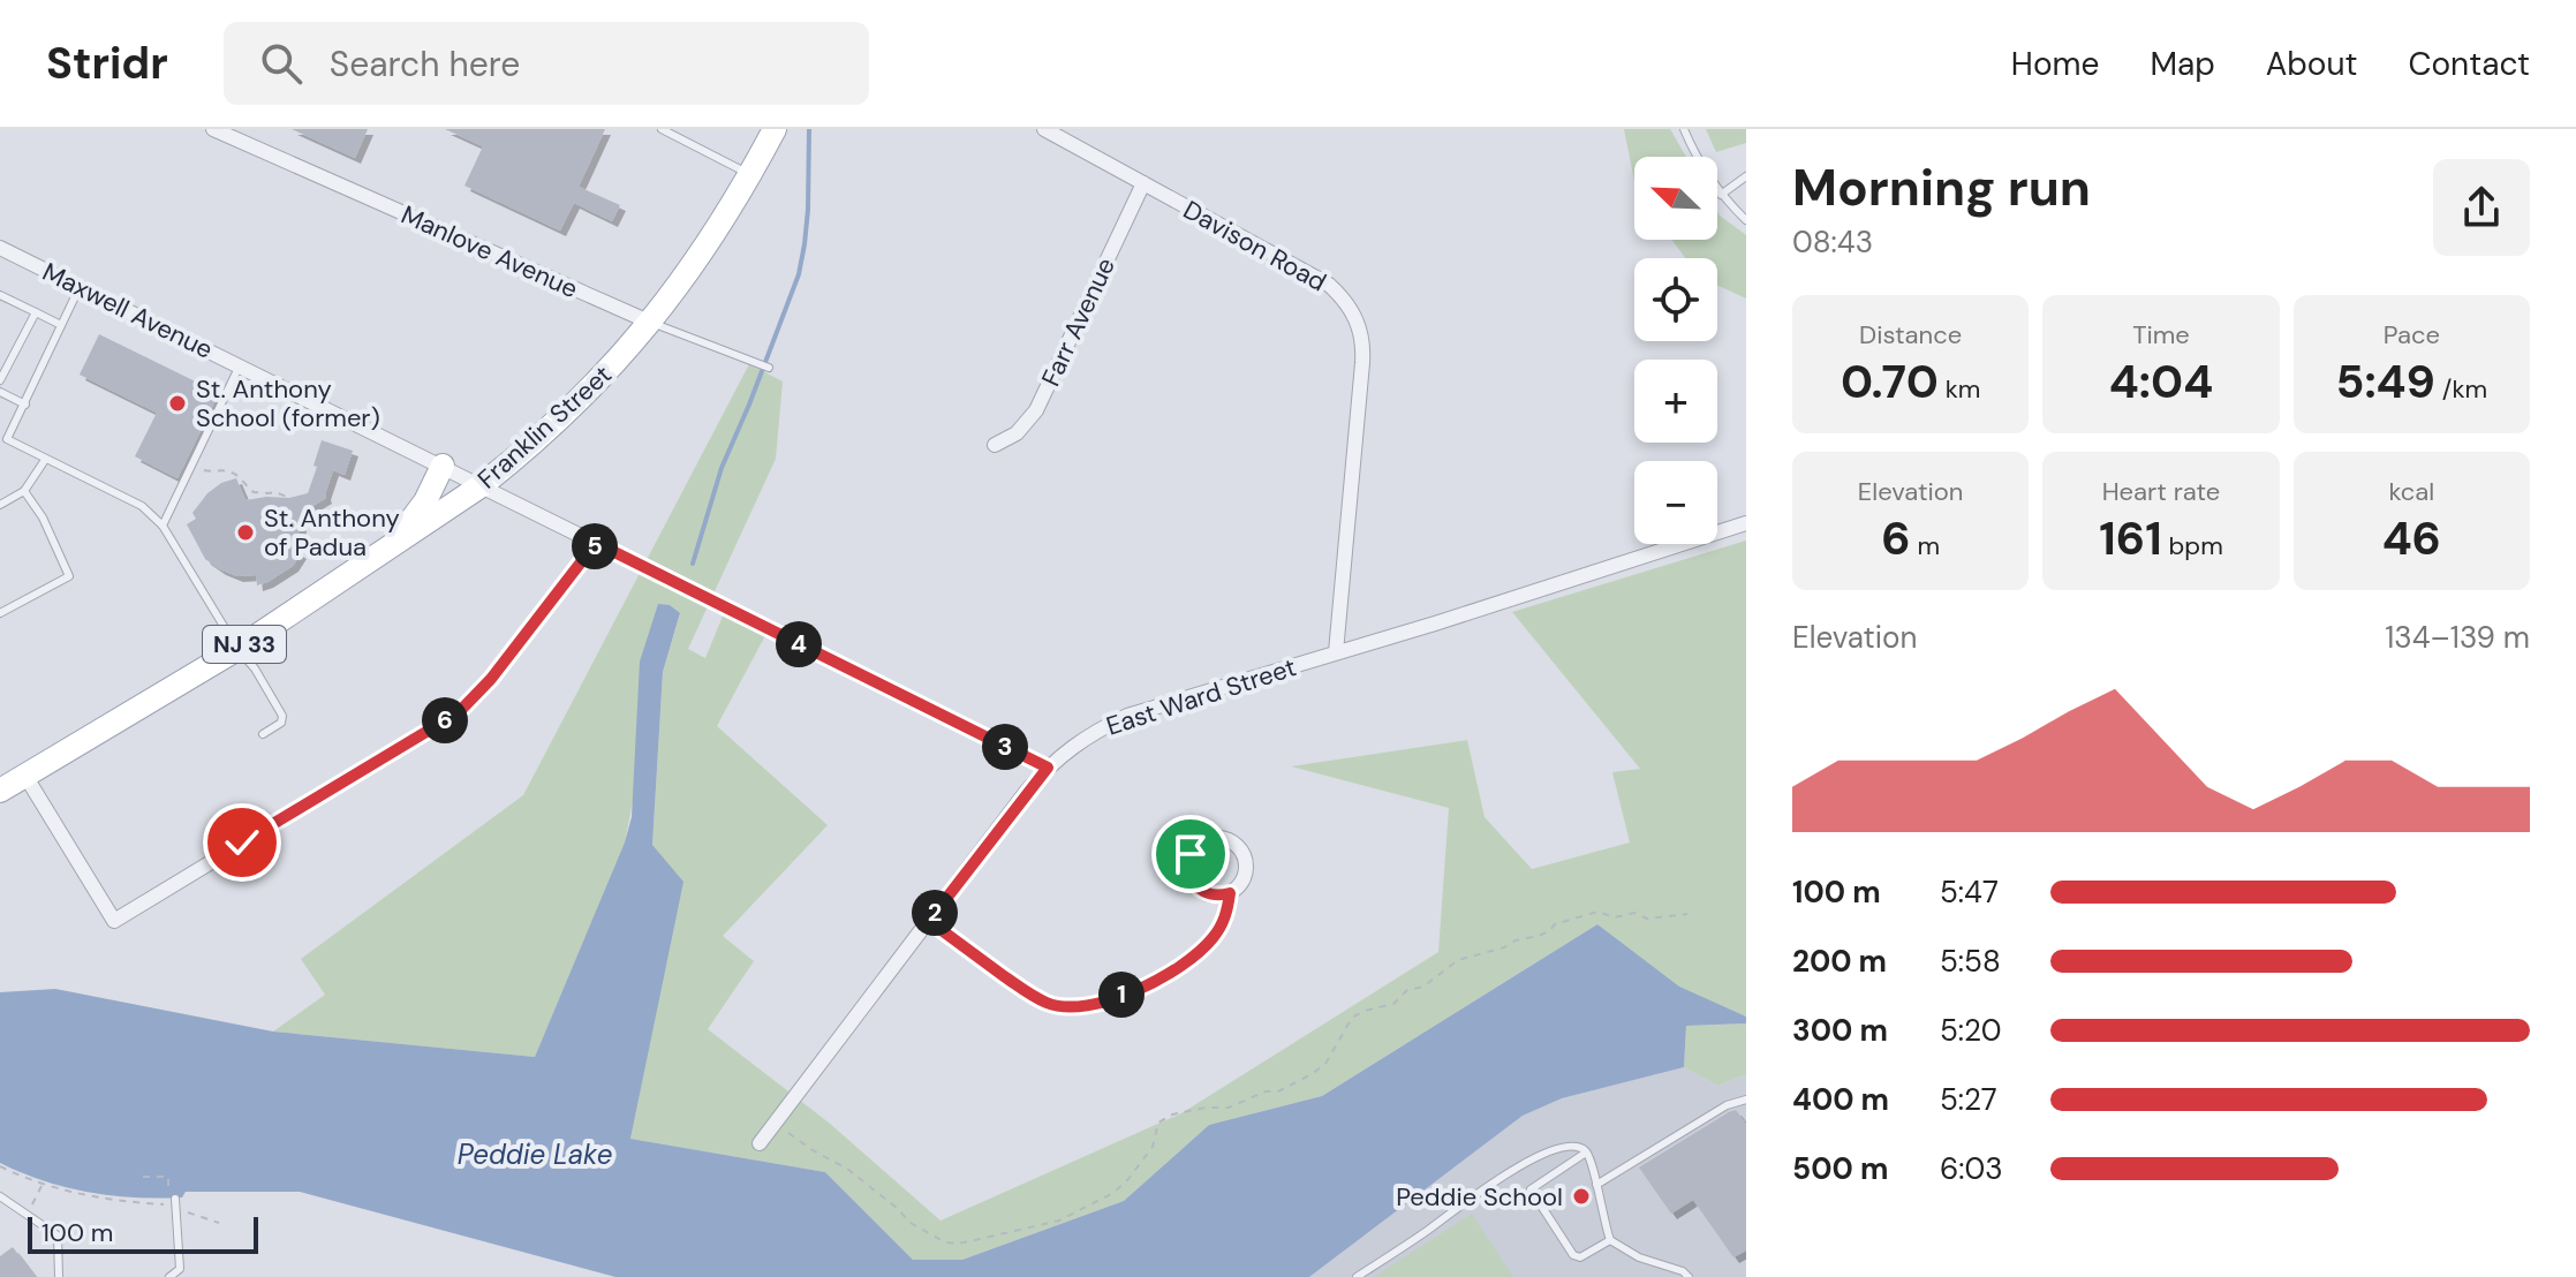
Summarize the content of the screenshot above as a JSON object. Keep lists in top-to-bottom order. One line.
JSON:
{"streets":{"main road":["Franklin Street","NJ 33"],"street":["Davison Road","Manlove Avenue","Maxwell Avenue","Farr Avenue","East Ward Street"]},"crossings":[["Davison Road","Farr Avenue"],["Davison Road","East Ward Street"],["Manlove Avenue","Franklin Street"],["Maxwell Avenue","Franklin Street"],["Maxwell Avenue","East Ward Street"]],"water":["Peddie Lake"],"places":["St. Anthony School (former)","St. Anthony of Padua","Peddie School"],"scale_bar":"100 m","north":"top left","page":{"header":"Stridr","search":"Search here","nav":["Home","Map","About","Contact"],"heading":["Morning run","08:43"],"map_buttons":["+","−"],"stats":[["Distance","0.70 km"],["Time","4:04"],["Pace","5:49 /km"],["Elevation","6 m"],["Heart rate","161 bpm"],["kcal","46"]],"pins":["5","4","6","3","2","1"],"chart":["Elevation","134–139 m"],"list":[{"name":"100 m","note":"5:47"},{"name":"200 m","note":"5:58"},{"name":"300 m","note":"5:20"},{"name":"400 m","note":"5:27"},{"name":"500 m","note":"6:03"}],"scale":"100 m"}}
